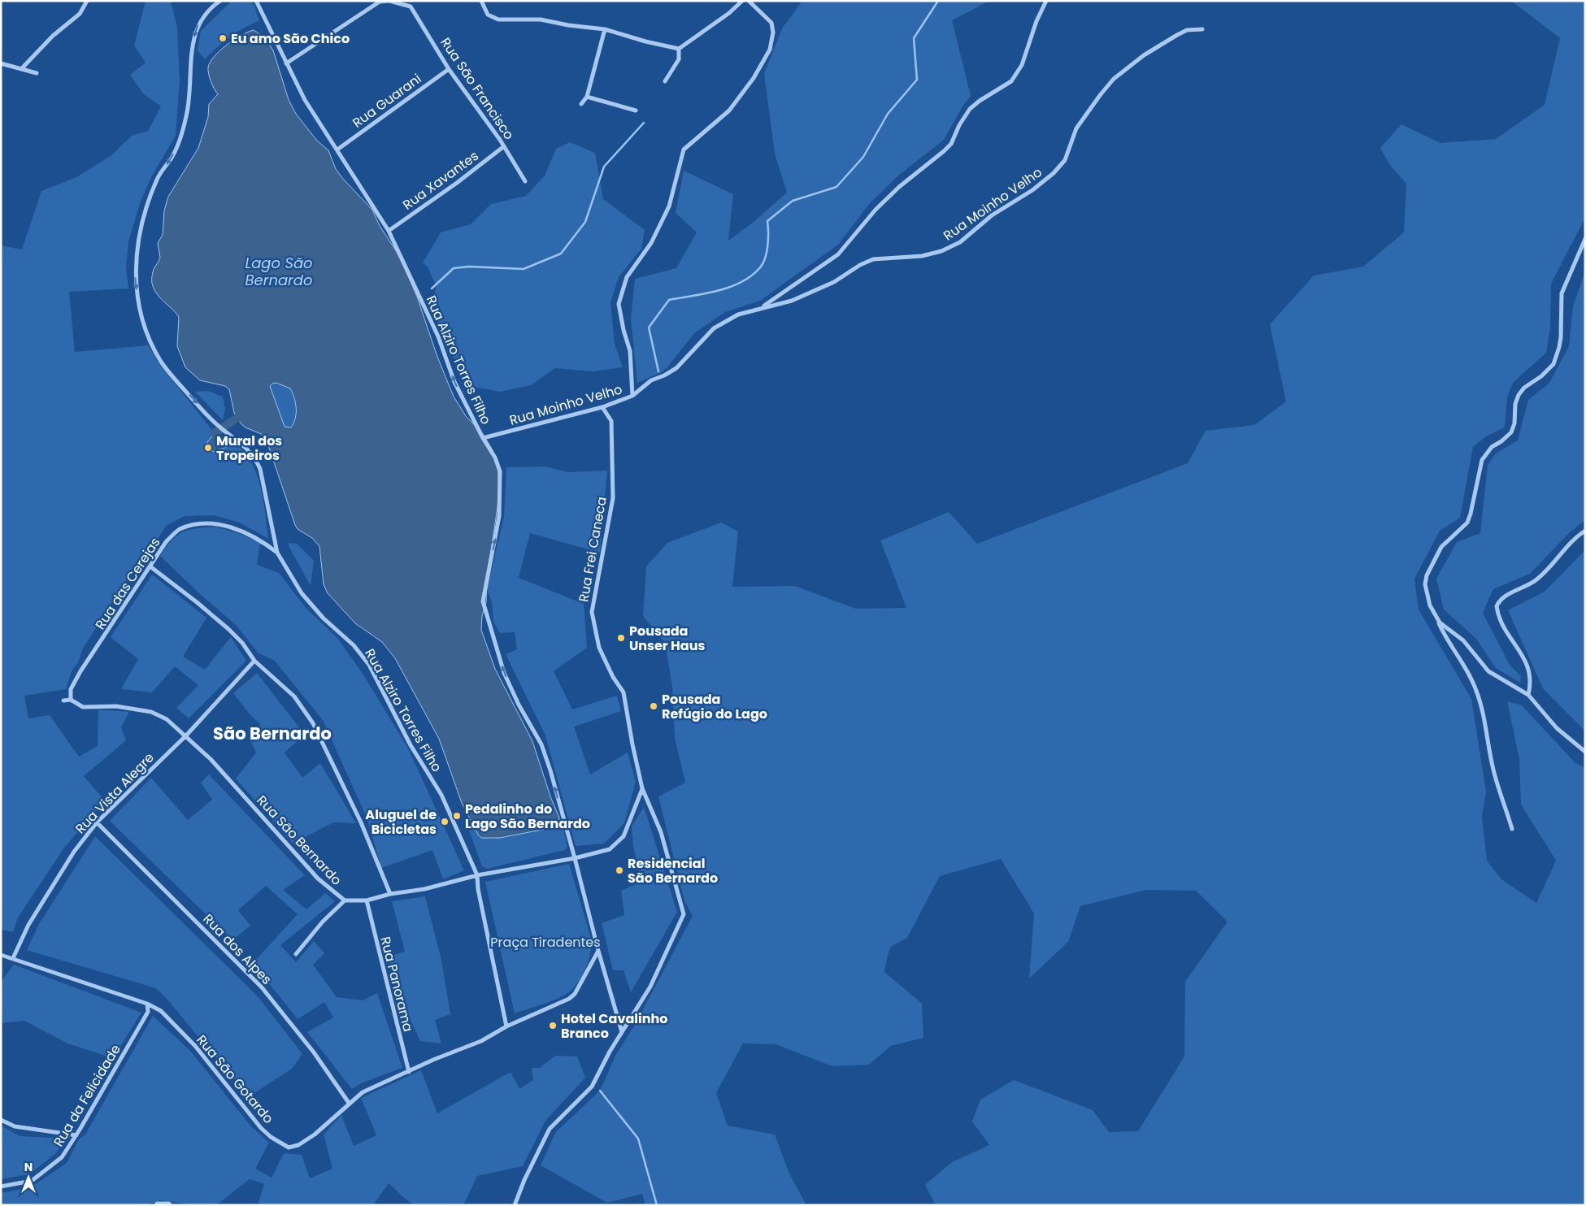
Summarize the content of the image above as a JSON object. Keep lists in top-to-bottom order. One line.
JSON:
{"streets":{"street":["Rua São Francisco","Rua Guarani","Rua Xavantes","Rua Moinho Velho","Rua Alziro Torres Filho","Rua Frei Caneca","Rua das Cerejas","Rua Vista Alegre","Rua São Bernardo","Rua dos Alpes","Rua Panorama","Rua São Gotardo","Rua da Felicidade"]},"crossings":[["Rua São Francisco","Rua Guarani"],["Rua São Francisco","Rua Xavantes"],["Rua São Francisco","Rua Alziro Torres Filho"],["Rua Guarani","Rua Alziro Torres Filho"],["Rua Xavantes","Rua Alziro Torres Filho"],["Rua Moinho Velho","Rua Alziro Torres Filho"],["Rua Moinho Velho","Rua Frei Caneca"],["Rua Alziro Torres Filho","Rua Frei Caneca"],["Rua Alziro Torres Filho","Rua das Cerejas"],["Rua Alziro Torres Filho","Rua São Bernardo"],["Rua Alziro Torres Filho","Rua São Gotardo"],["Rua Frei Caneca","Rua São Bernardo"],["Rua das Cerejas","Rua São Bernardo"],["Rua Vista Alegre","Rua São Bernardo"],["Rua Vista Alegre","Rua dos Alpes"],["Rua Vista Alegre","Rua São Gotardo"],["Rua São Bernardo","Rua Panorama"],["Rua dos Alpes","Rua São Gotardo"],["Rua Panorama","Rua São Gotardo"],["Rua São Gotardo","Rua da Felicidade"]],"districts":["São Bernardo"],"water":["Lago São Bernardo"],"parks":["Praça Tiradentes"],"places":["Eu amo São Chico","Mural dos Tropeiros","Pousada Unser Haus","Pousada Refúgio do Lago","Pedalinho do Lago São Bernardo","Aluguel de Bicicletas","Residencial São Bernardo","Hotel Cavalinho Branco"],"north":"top"}
